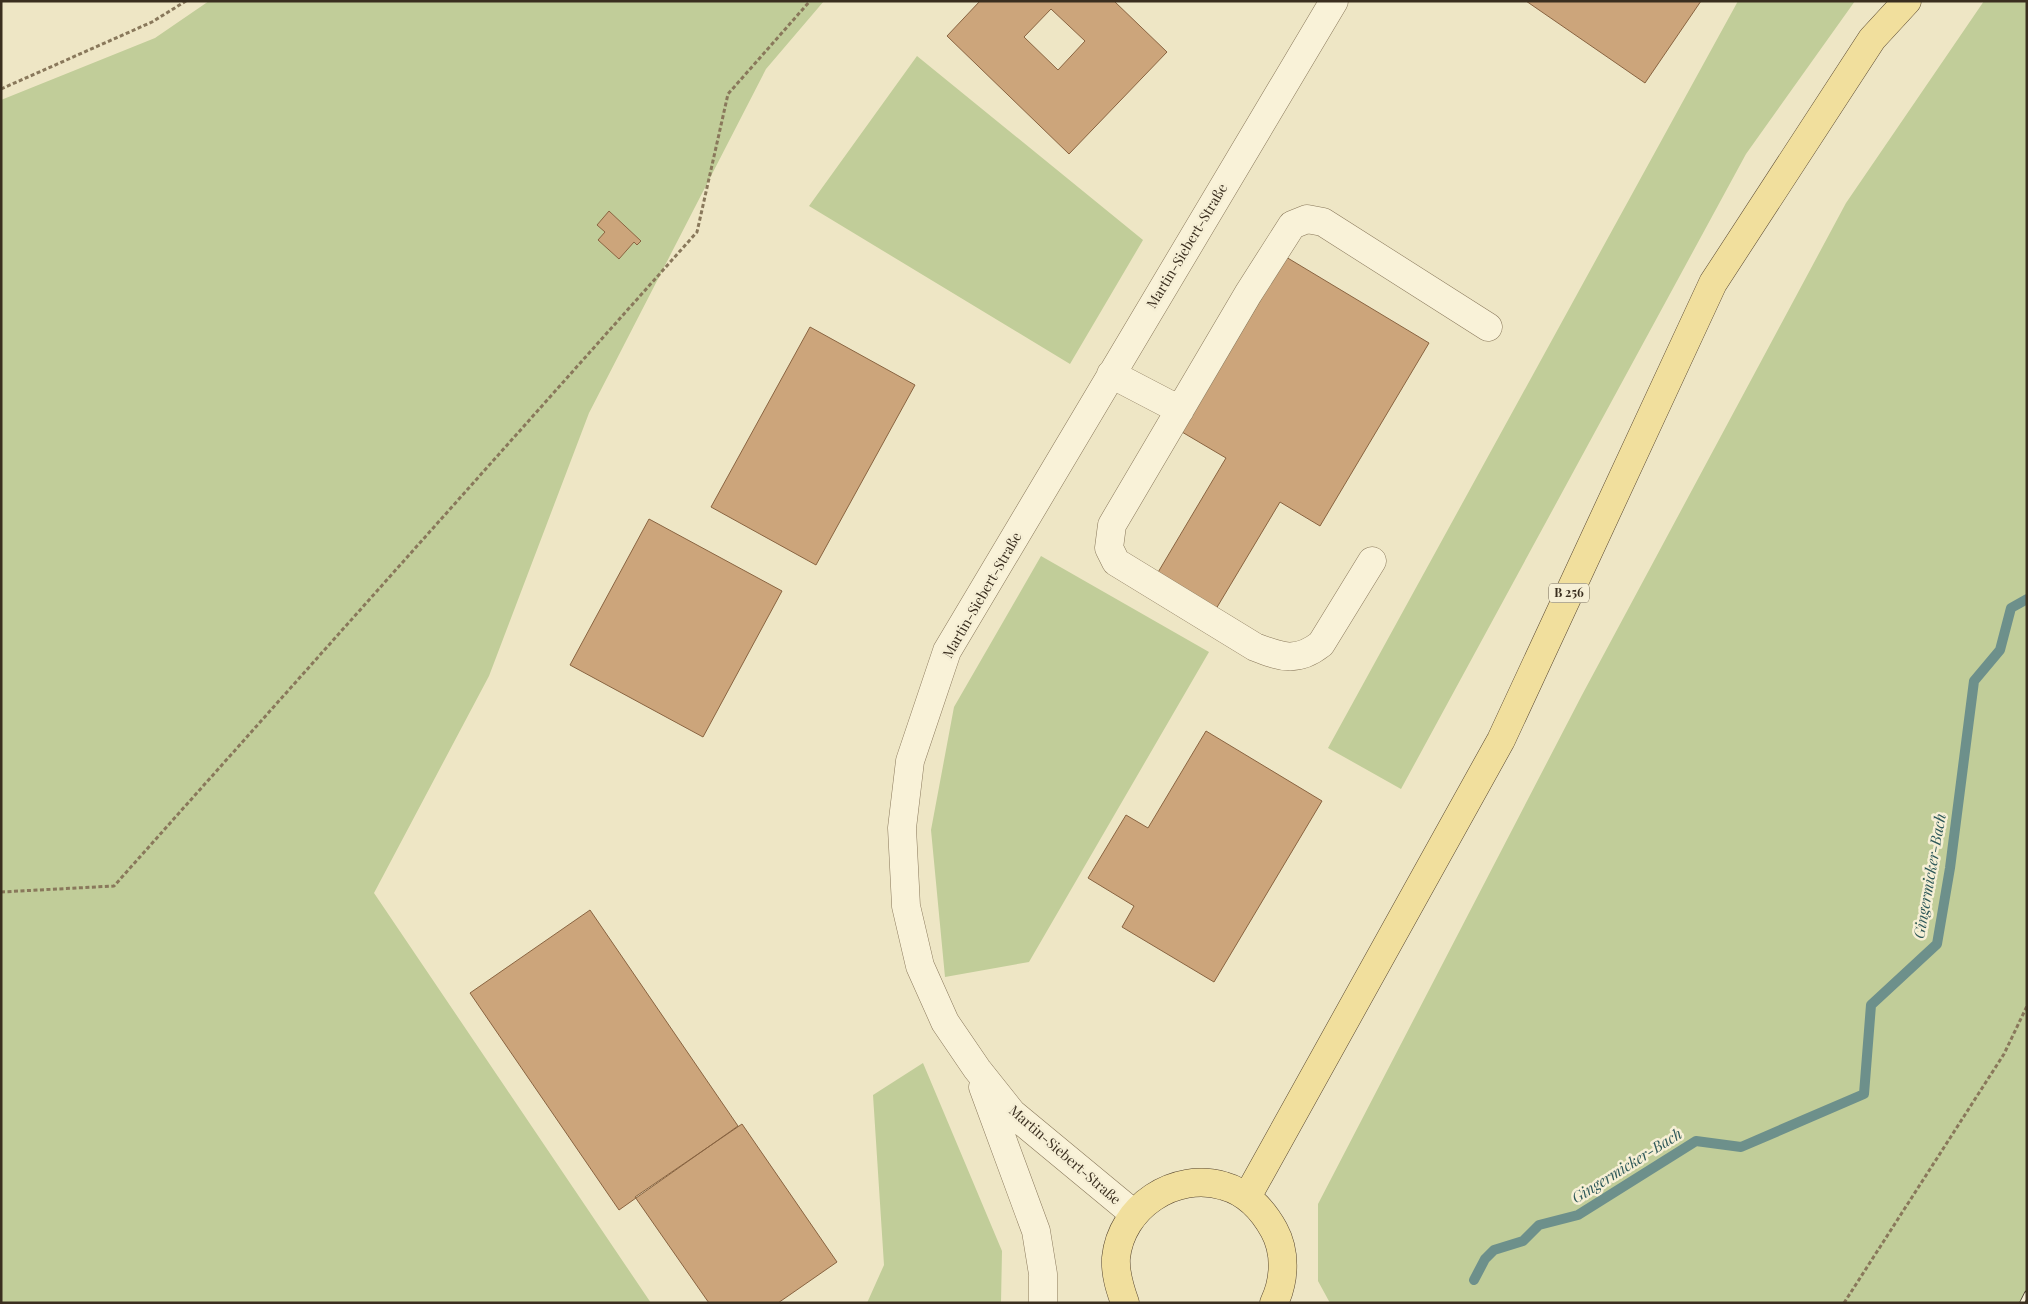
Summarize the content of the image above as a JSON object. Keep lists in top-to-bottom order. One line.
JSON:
{"streets":{"main road":["B 256"],"street":["Martin-Siebert-Straße"]},"water":["Gingermicker-Bach"]}
